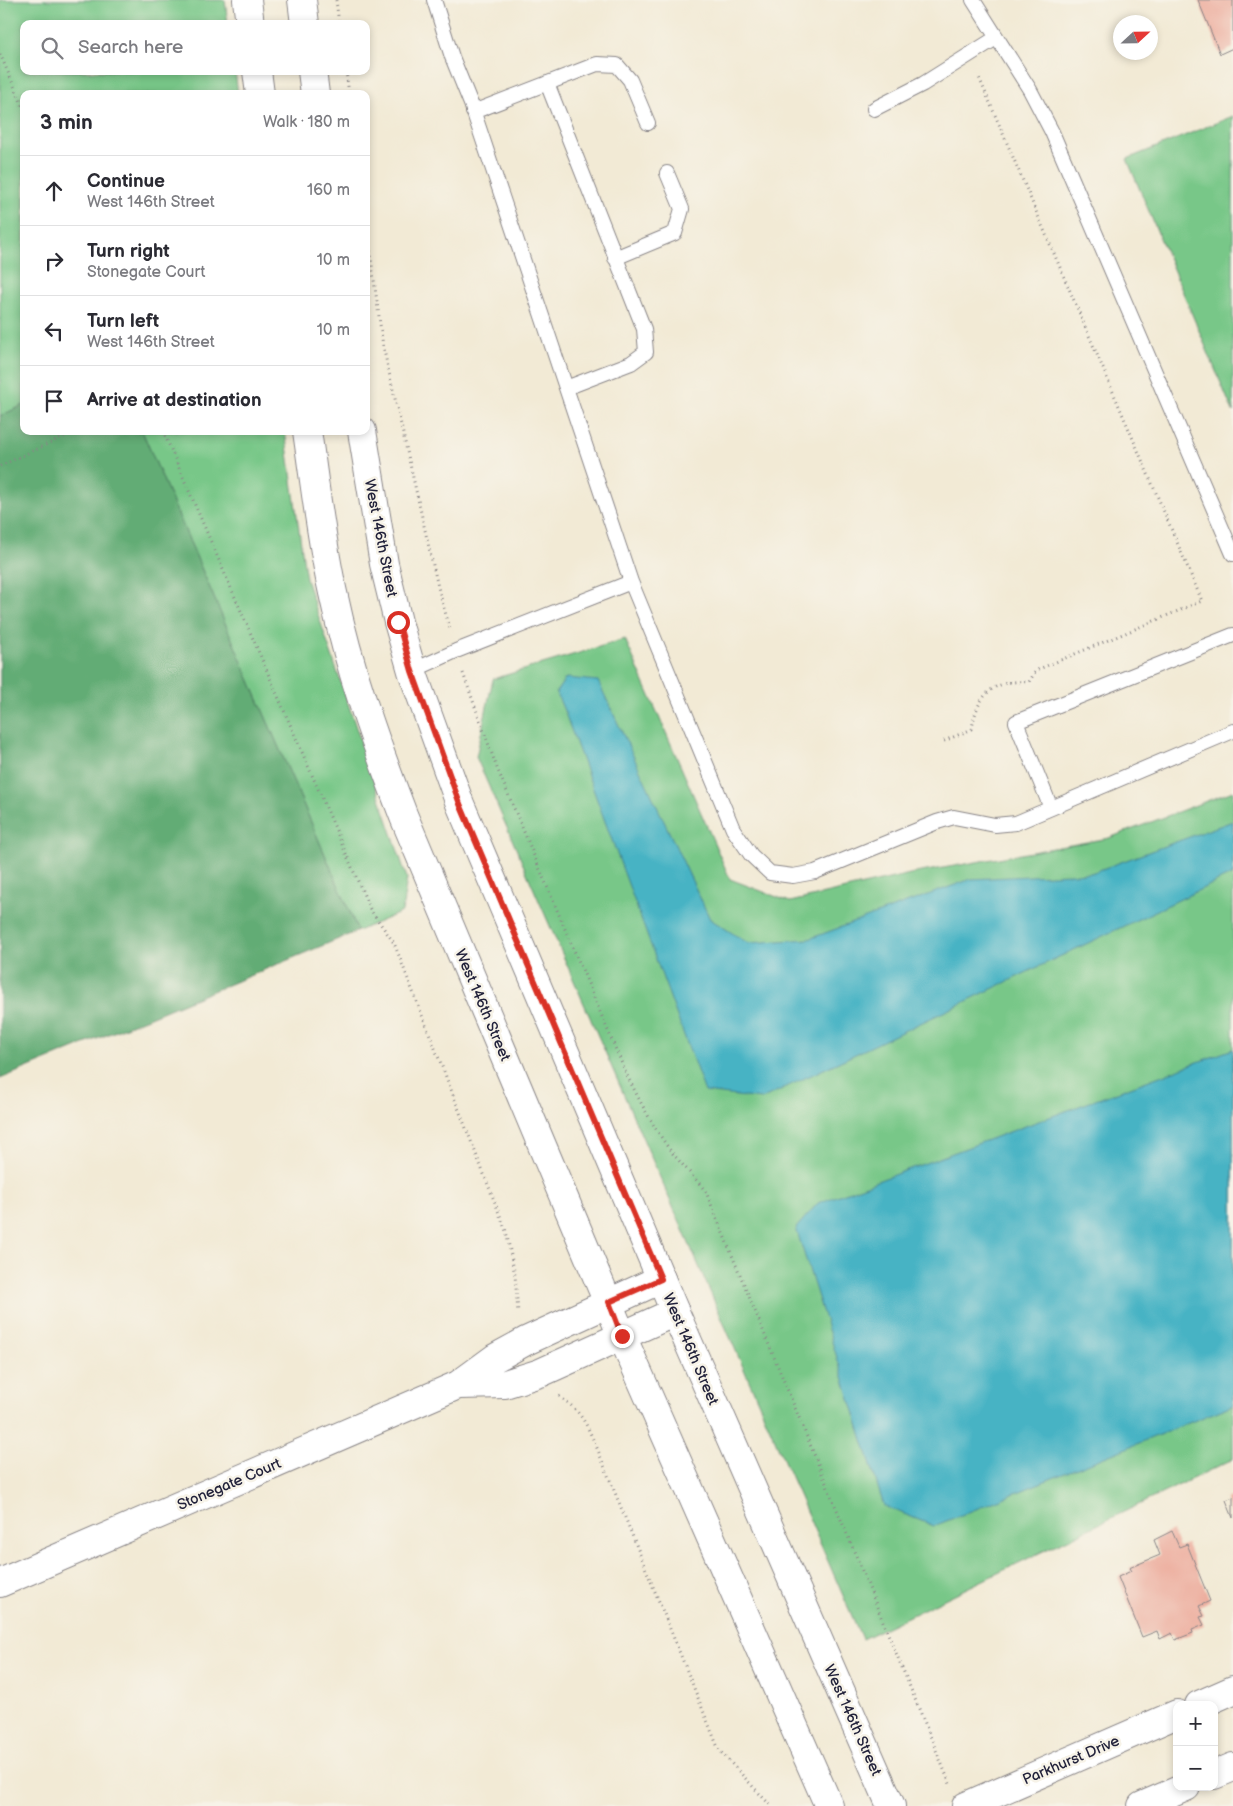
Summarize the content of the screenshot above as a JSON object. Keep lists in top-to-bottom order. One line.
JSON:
{"streets":{"main road":["West 146th Street","Stonegate Court","Parkhurst Drive"]},"crossings":[["West 146th Street","Stonegate Court"]],"north":"right","page":{"search":"Search here","heading":["3 min","Walk · 180 m"],"list":[["Continue","West 146th Street","160 m"],["Turn right","Stonegate Court","10 m"],["Turn left","West 146th Street","10 m"],"Arrive at destination"],"map_buttons":["+","−"]}}
